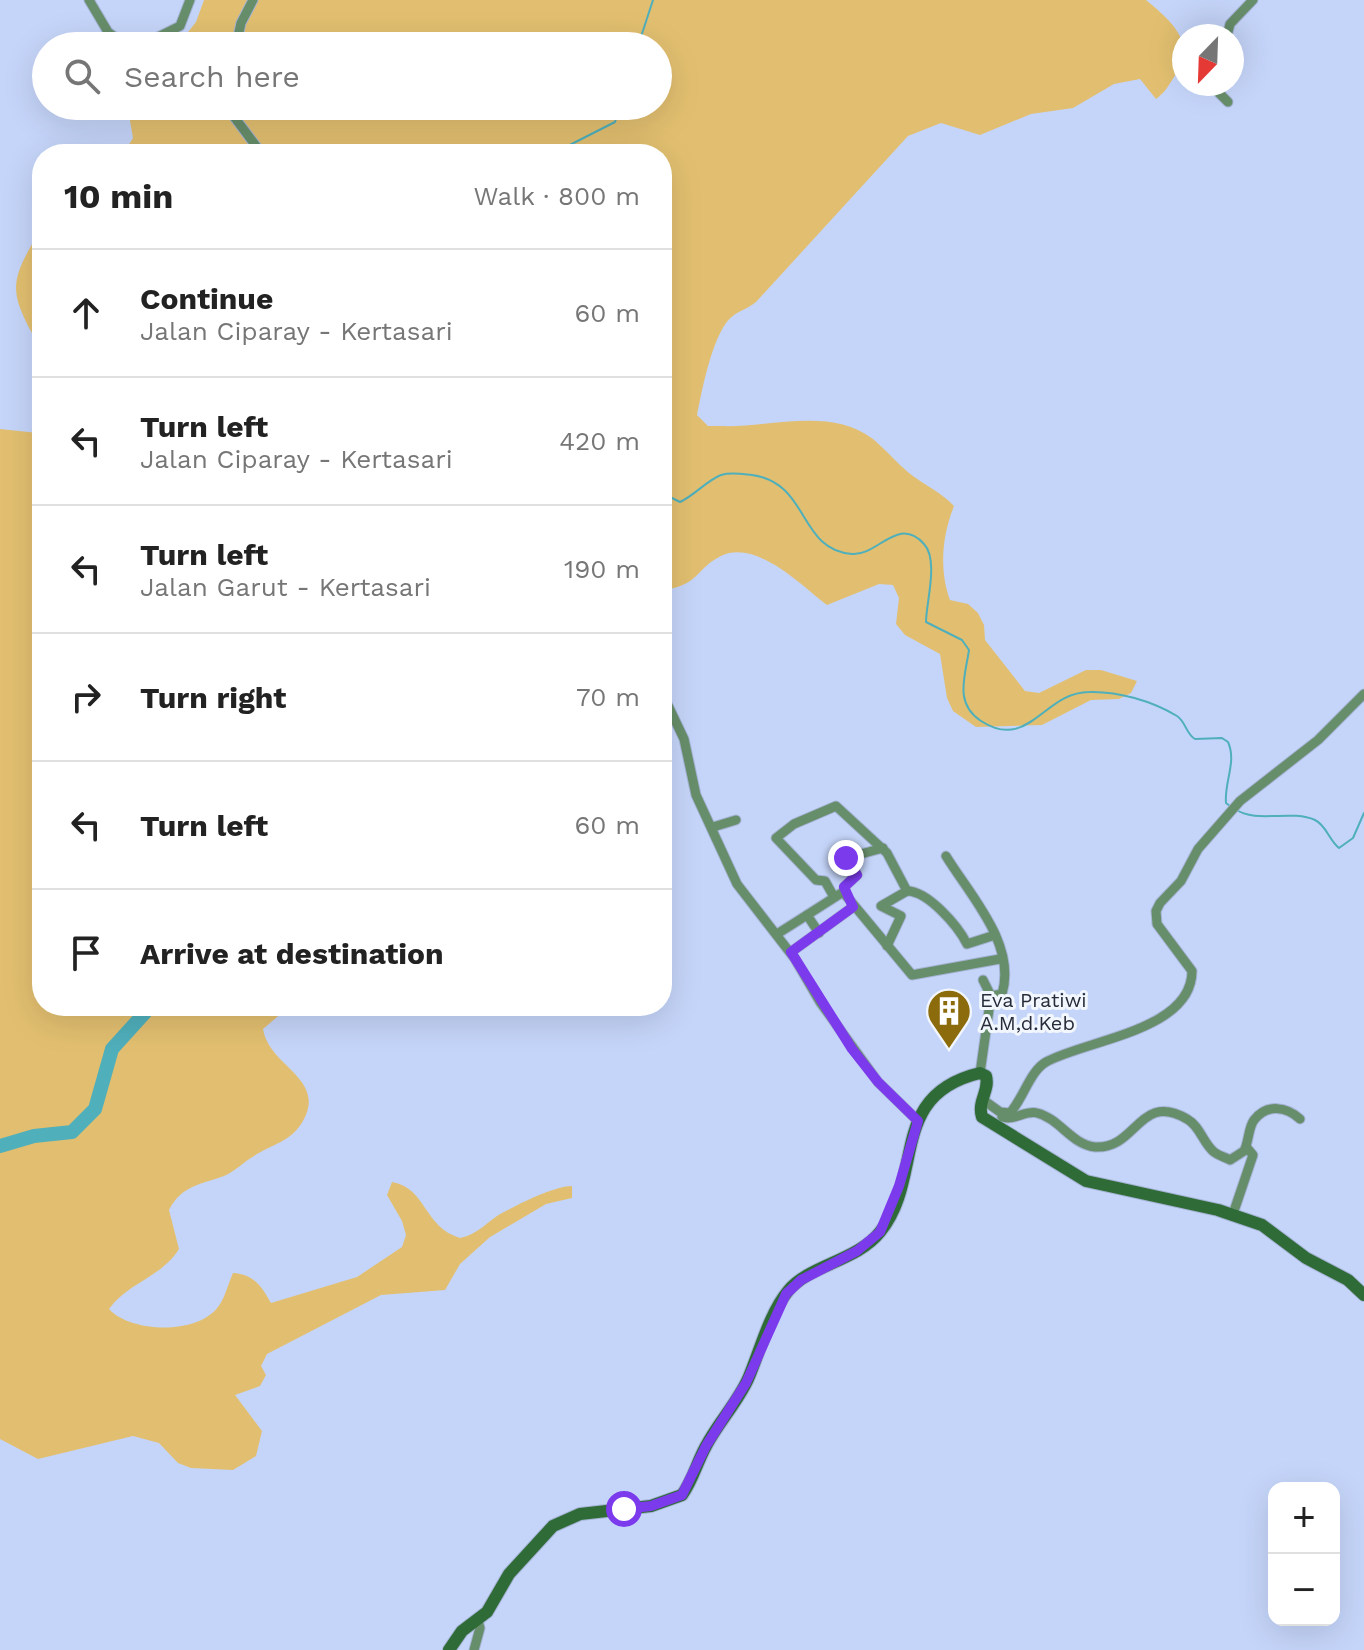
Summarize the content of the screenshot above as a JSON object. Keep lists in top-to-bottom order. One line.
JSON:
{"places":{"building":["Eva Pratiwi A.M,d.Keb"]},"north":"bottom left","page":{"search":"Search here","heading":["10 min","Walk · 800 m"],"list":[["Continue","Jalan Ciparay - Kertasari","60 m"],["Turn left","Jalan Ciparay - Kertasari","420 m"],["Turn left","Jalan Garut - Kertasari","190 m"],["Turn right","70 m"],["Turn left","60 m"],"Arrive at destination"],"map_buttons":["+","−"]}}
